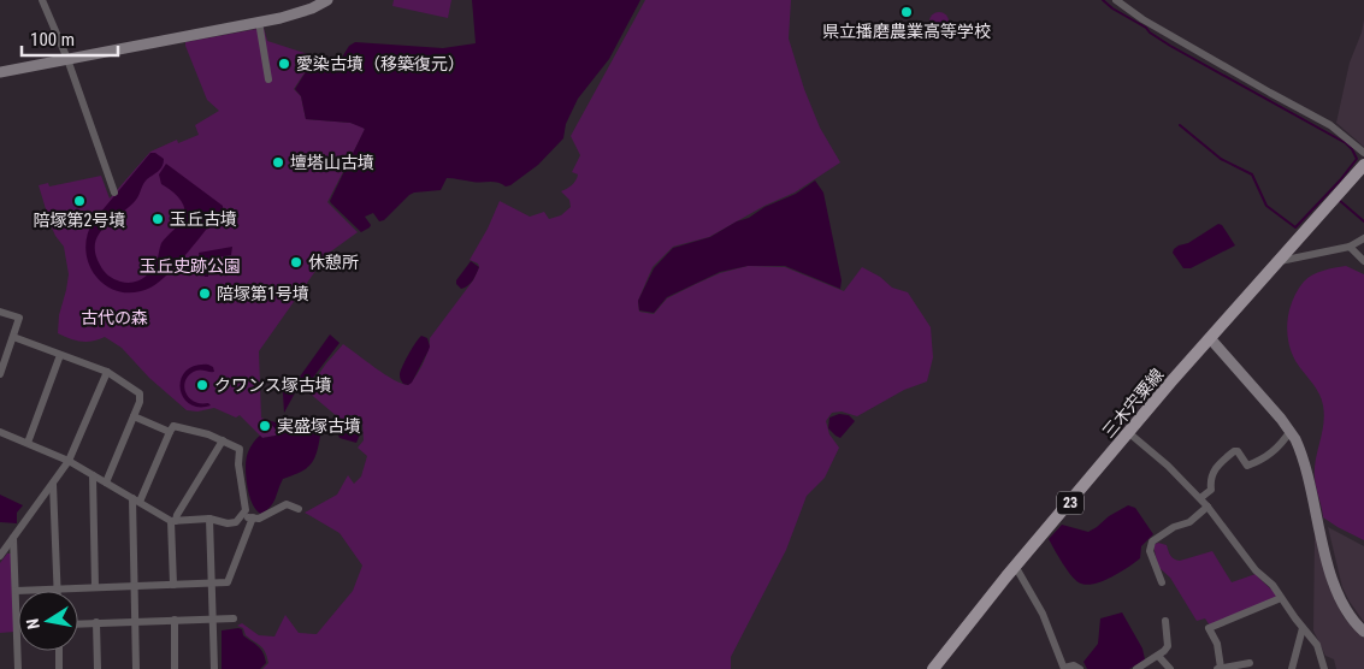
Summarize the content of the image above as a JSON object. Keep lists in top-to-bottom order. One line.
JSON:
{"streets":{"main road":["三木宍粟線","23"]},"parks":["玉丘史跡公園","古代の森"],"places":["県立播磨農業高等学校","愛染古墳（移築復元）","壇塔山古墳","陪塚第2号墳","玉丘古墳","休憩所","陪塚第1号墳","クワンス塚古墳","実盛塚古墳"],"scale_bar":"100 m","north":"left"}
